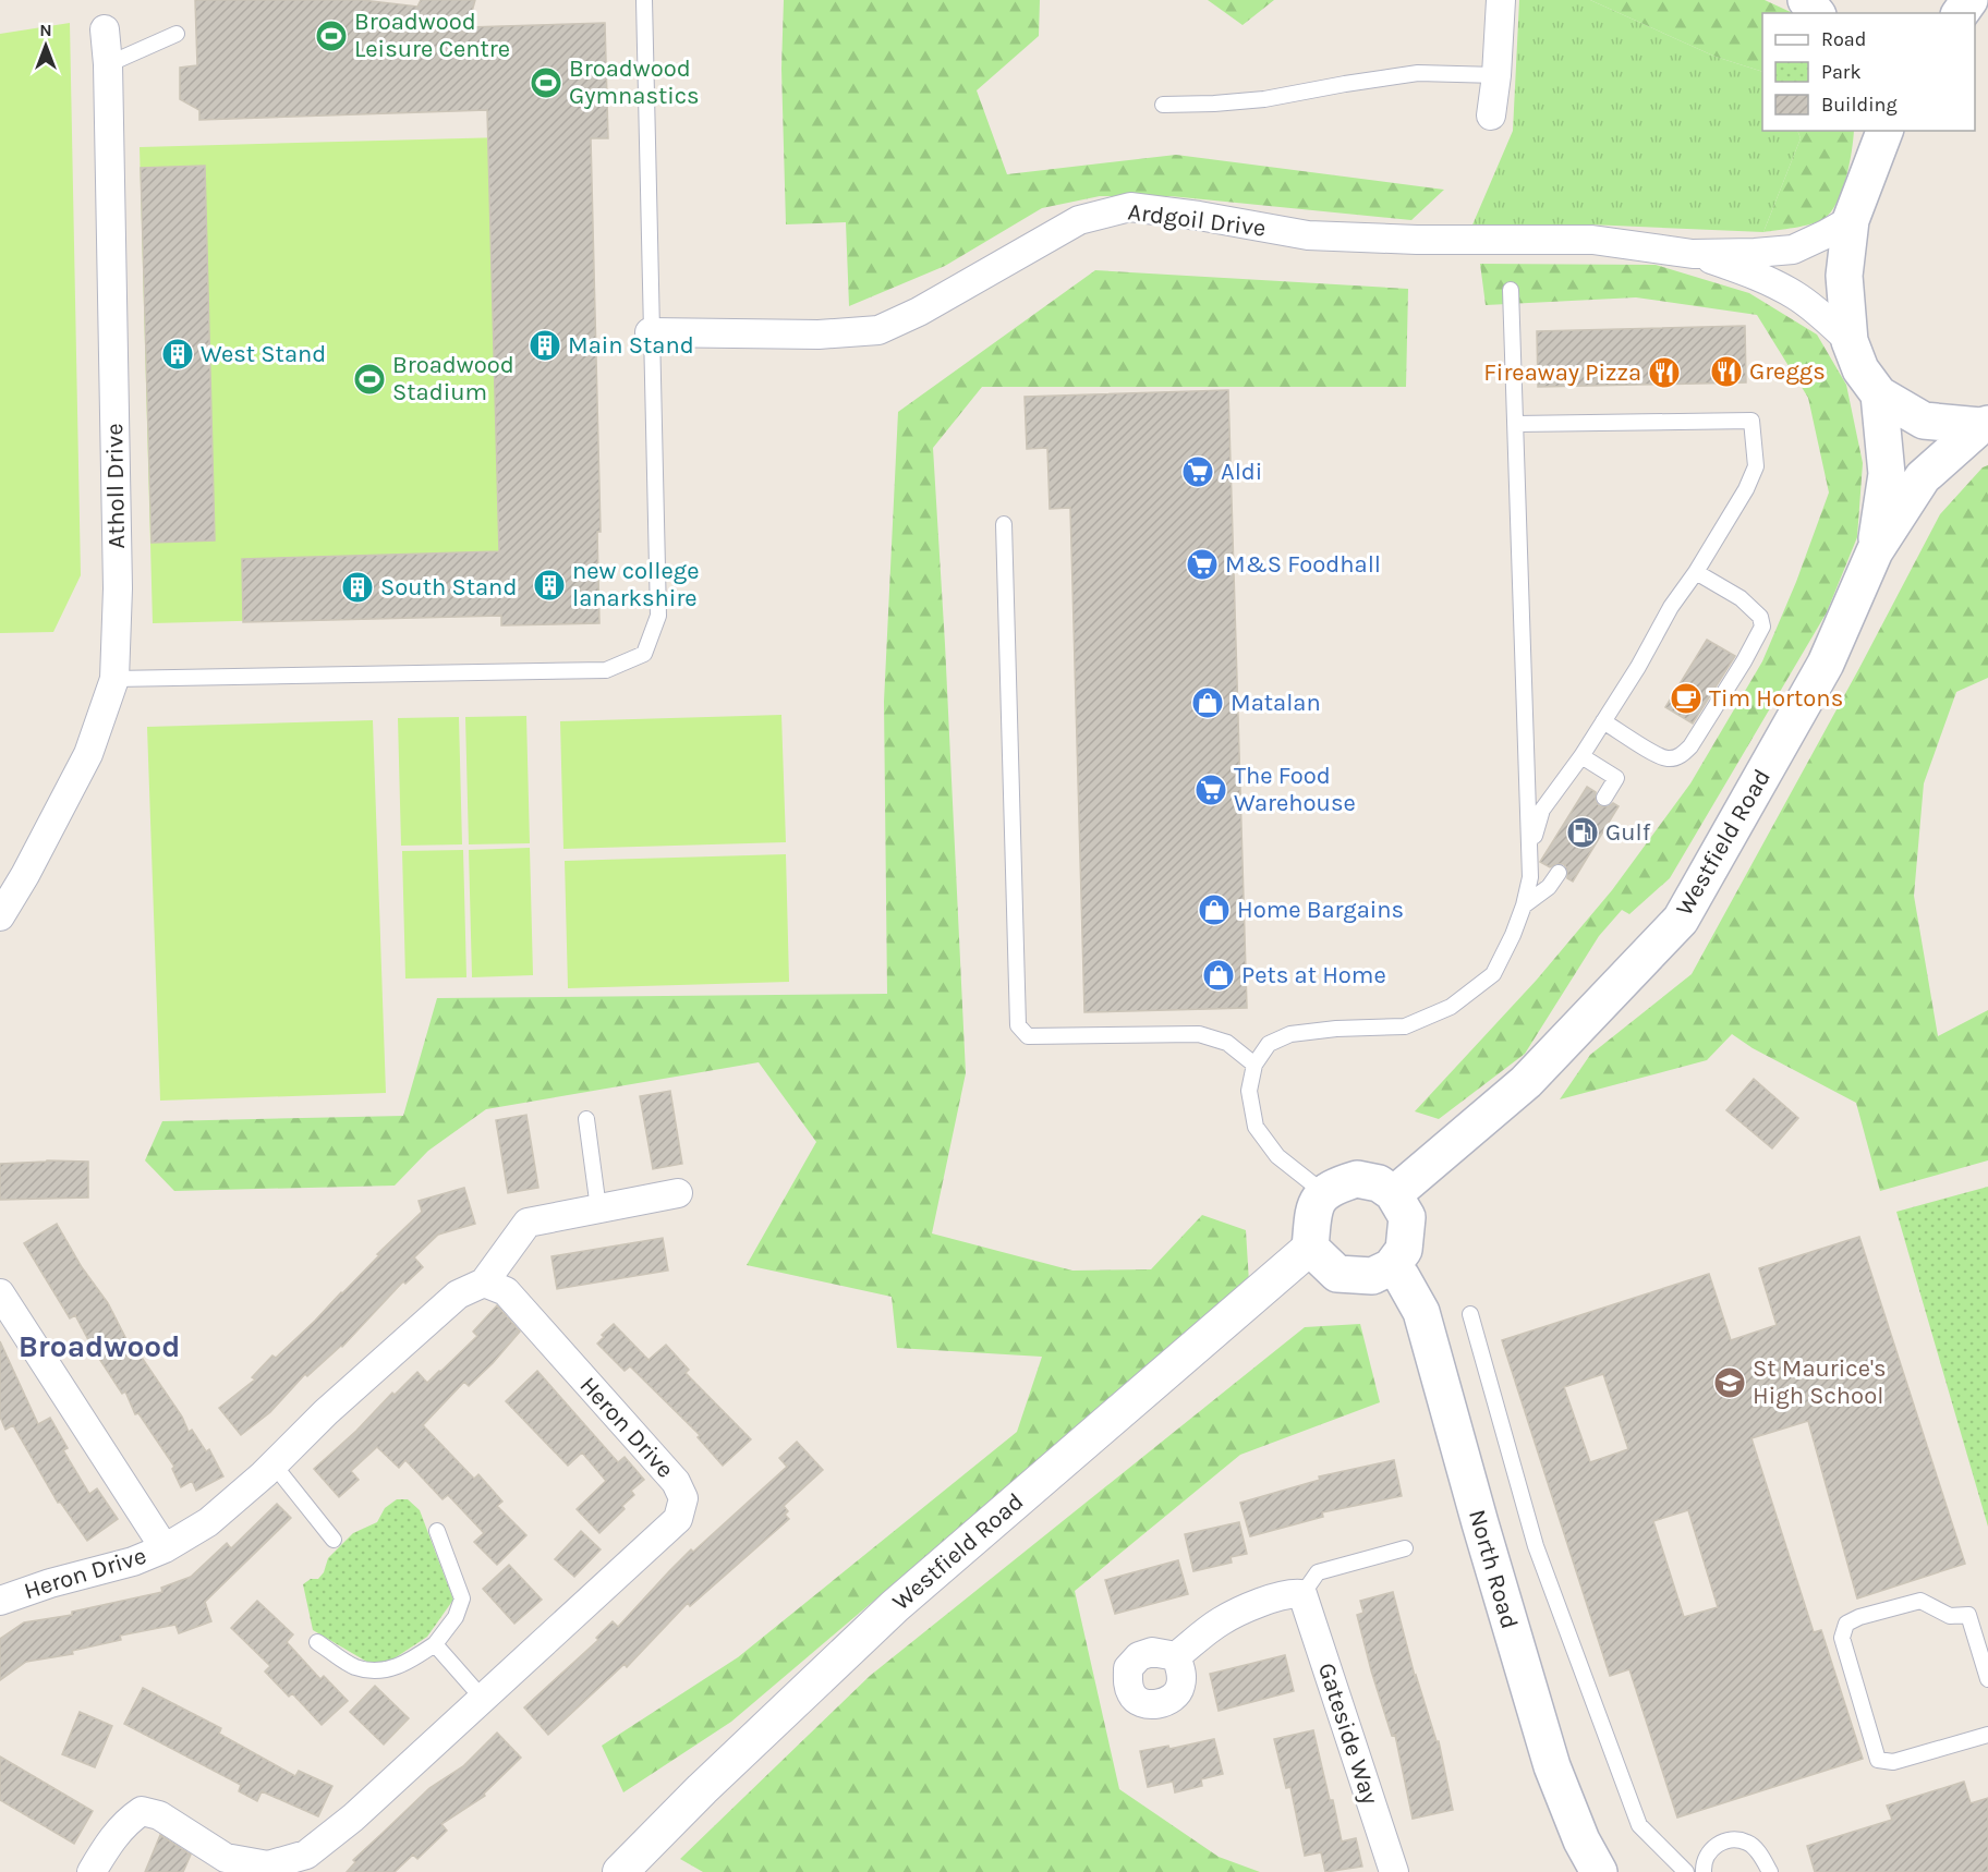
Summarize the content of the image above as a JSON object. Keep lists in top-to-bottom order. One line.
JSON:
{"streets":{"main road":["Westfield Road","North Road"],"street":["Ardgoil Drive","Atholl Drive","Heron Drive","Gateside Way"]},"crossings":[["Westfield Road","North Road"]],"districts":["Broadwood"],"places":{"sports":["Broadwood Leisure Centre","Broadwood Gymnastics","Broadwood Stadium"],"building":["Main Stand","West Stand","new college lanarkshire","South Stand"],"restaurant":["Greggs","Fireaway Pizza"],"supermarket":["Aldi","M&S Foodhall","The Food Warehouse"],"cafe":["Tim Hortons"],"shop":["Matalan","Home Bargains","Pets at Home"],"fuel station":["Gulf"],"school or university":["St Maurice's High School"]},"legend":["Road","Park","Building"],"north":"top"}
